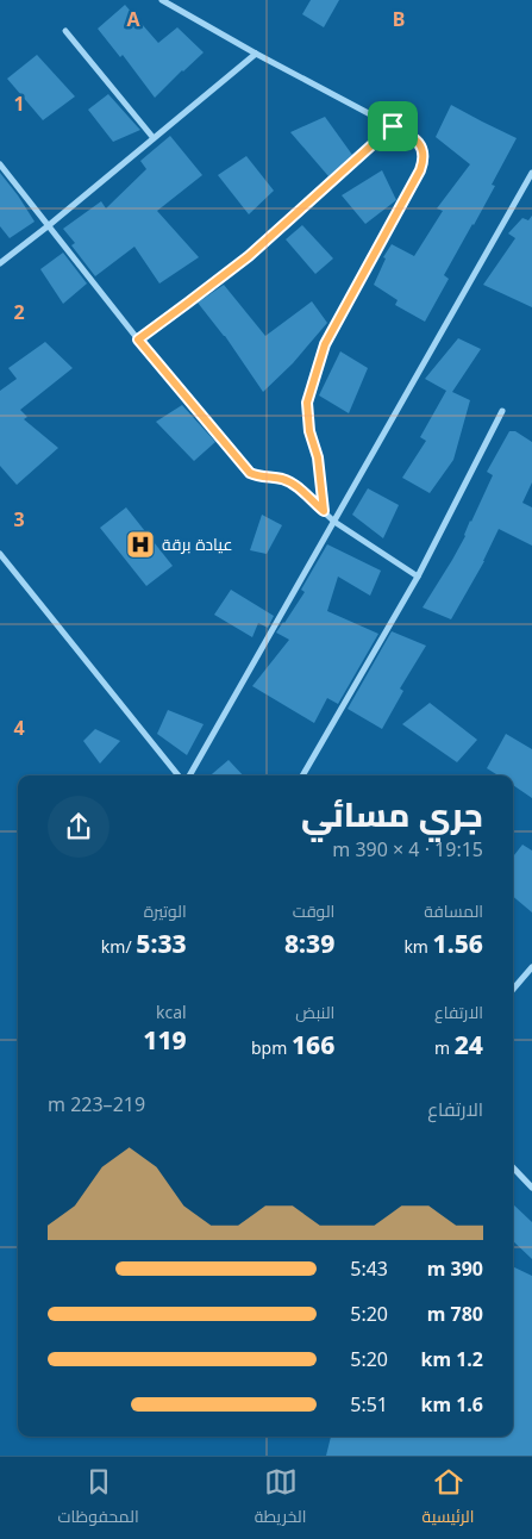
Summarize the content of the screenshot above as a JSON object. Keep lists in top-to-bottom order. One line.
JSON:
{"places":{"hospital":["عيادة برقة"]},"page":{"heading":["جري مسائي","19:15 · 4 × 390 m"],"stats":[["المسافة","1.56 km"],["الوقت","8:39"],["الوتيرة","5:33 /km"],["الارتفاع","24 m"],["النبض","166 bpm"],["kcal","119"]],"chart":["الارتفاع","219–223 m"],"list":[{"name":"390 m","note":"5:43"},{"name":"780 m","note":"5:20"},{"name":"1.2 km","note":"5:20"},{"name":"1.6 km","note":"5:51"}],"tabs":["الرئيسية","الخريطة","المحفوظات"]},"grid":{"columns":["A","B"],"rows":["1","2","3","4"]}}
